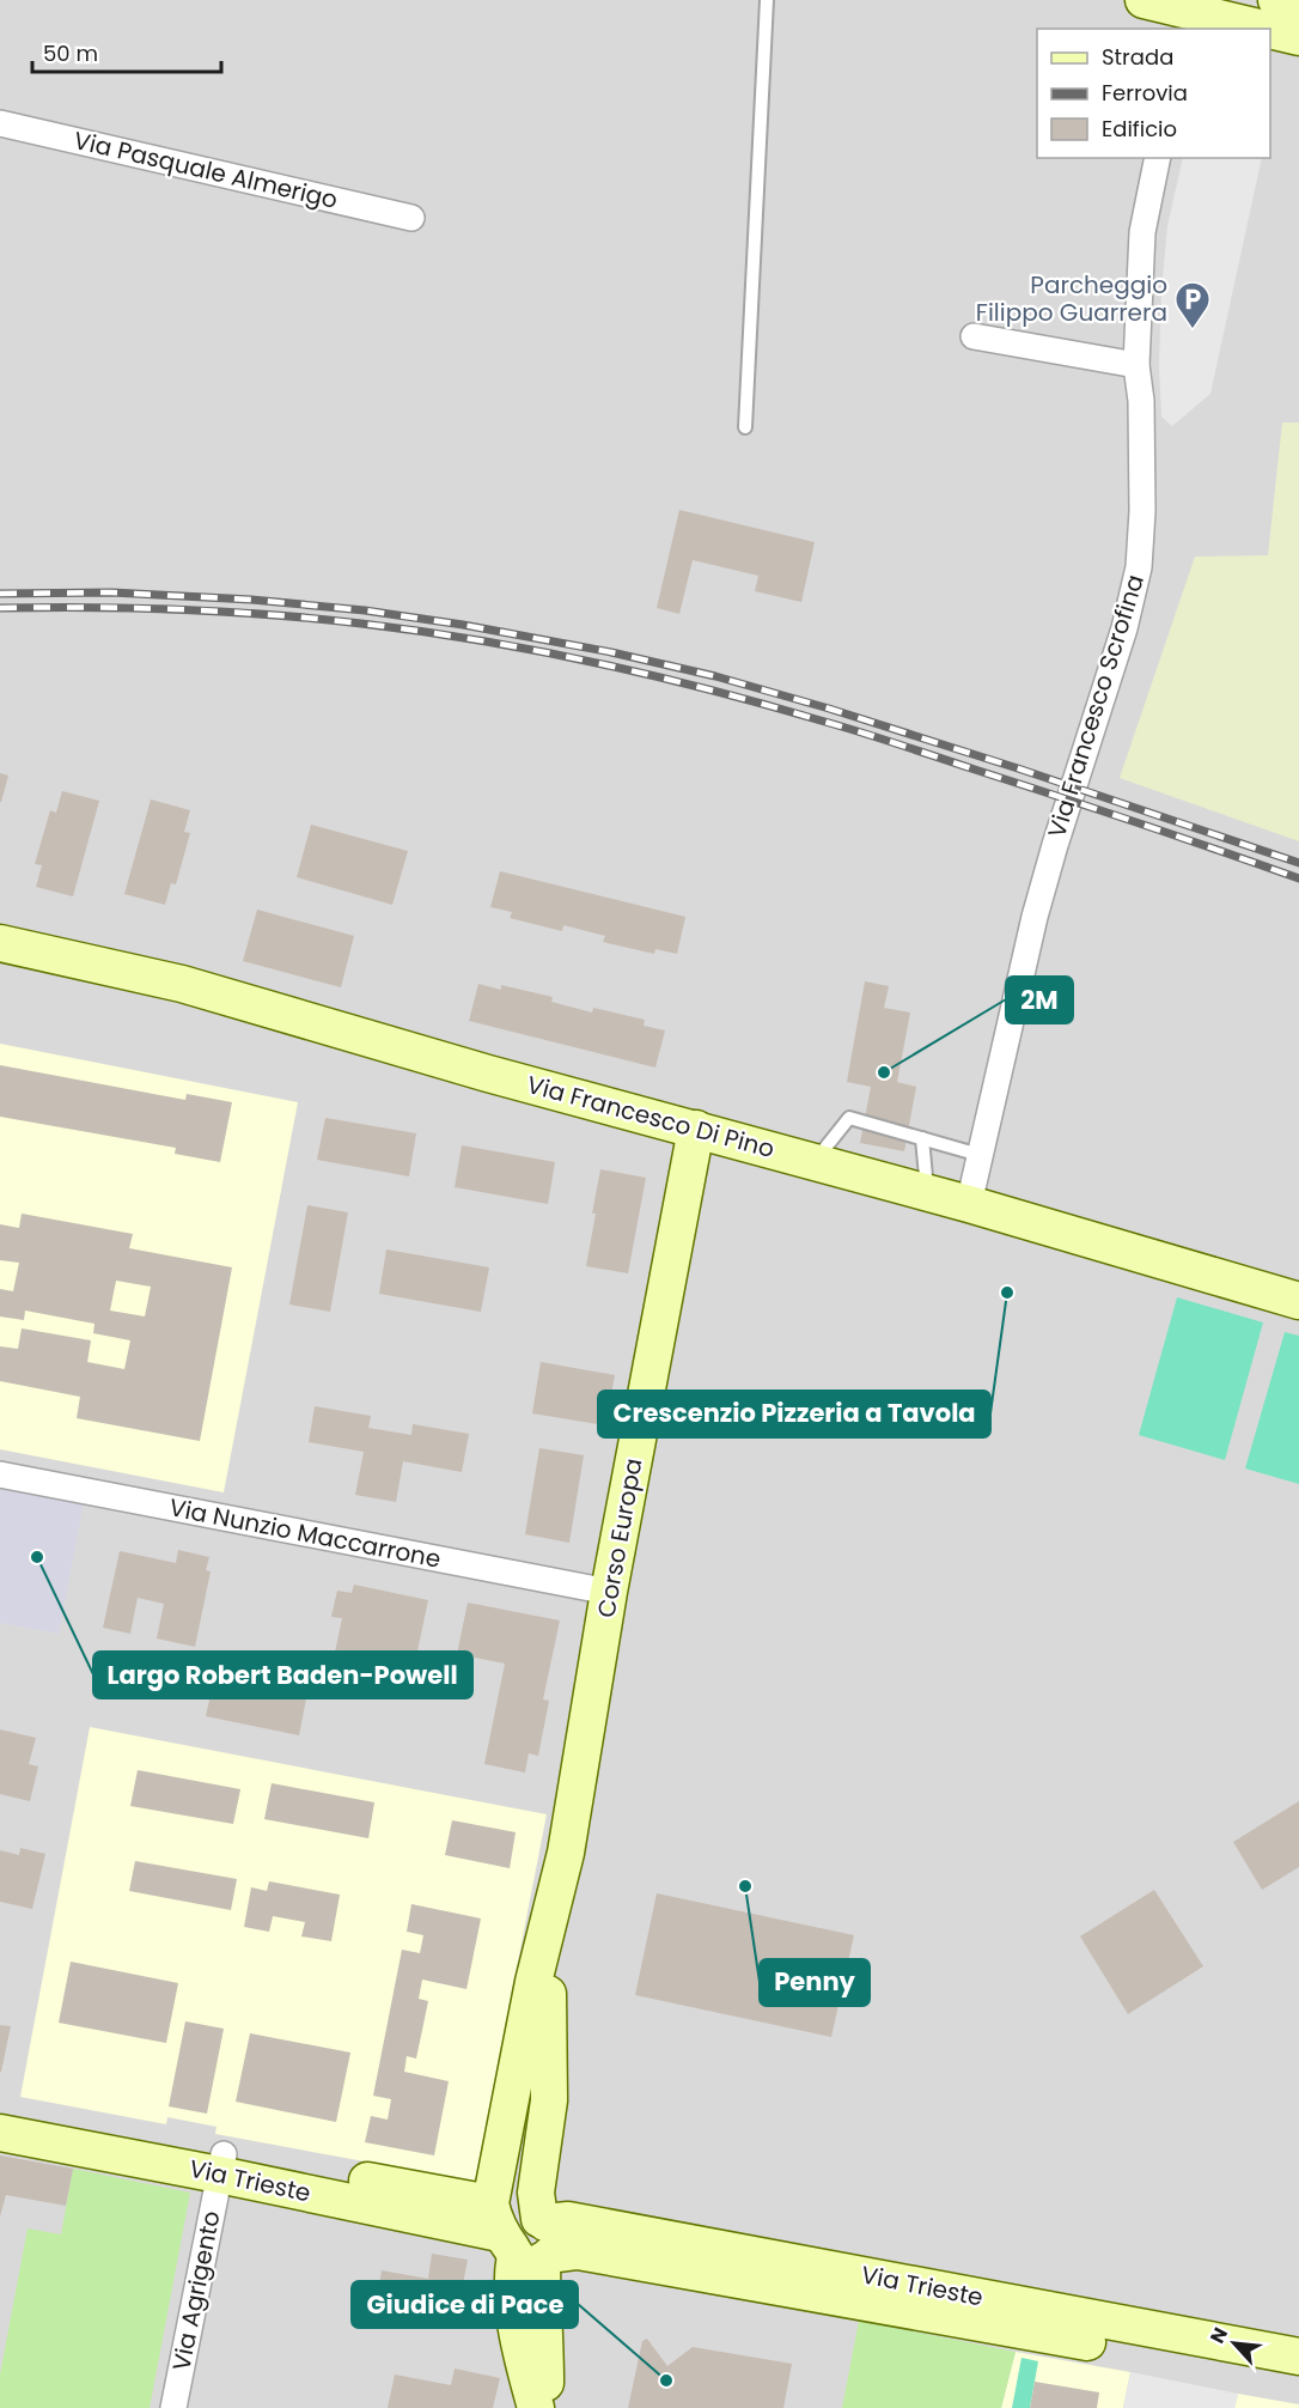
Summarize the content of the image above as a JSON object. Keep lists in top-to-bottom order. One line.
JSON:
{"streets":{"street":["Via Pasquale Almerigo","Via Francesco Scrofina","Via Francesco Di Pino","Via Nunzio Maccarrone","Corso Europa","Via Trieste","Via Agrigento"]},"crossings":[["Via Francesco Scrofina","Via Francesco Di Pino"],["Via Francesco Di Pino","Corso Europa"],["Via Nunzio Maccarrone","Corso Europa"],["Via Trieste","Via Agrigento"]],"places":{"parking":["Parcheggio Filippo Guarrera"],"other":["2M","Crescenzio Pizzeria a Tavola","Largo Robert Baden-Powell","Penny","Giudice di Pace"]},"legend":["Strada","Ferrovia","Edificio"],"scale_bar":"50 m","north":"top left"}
